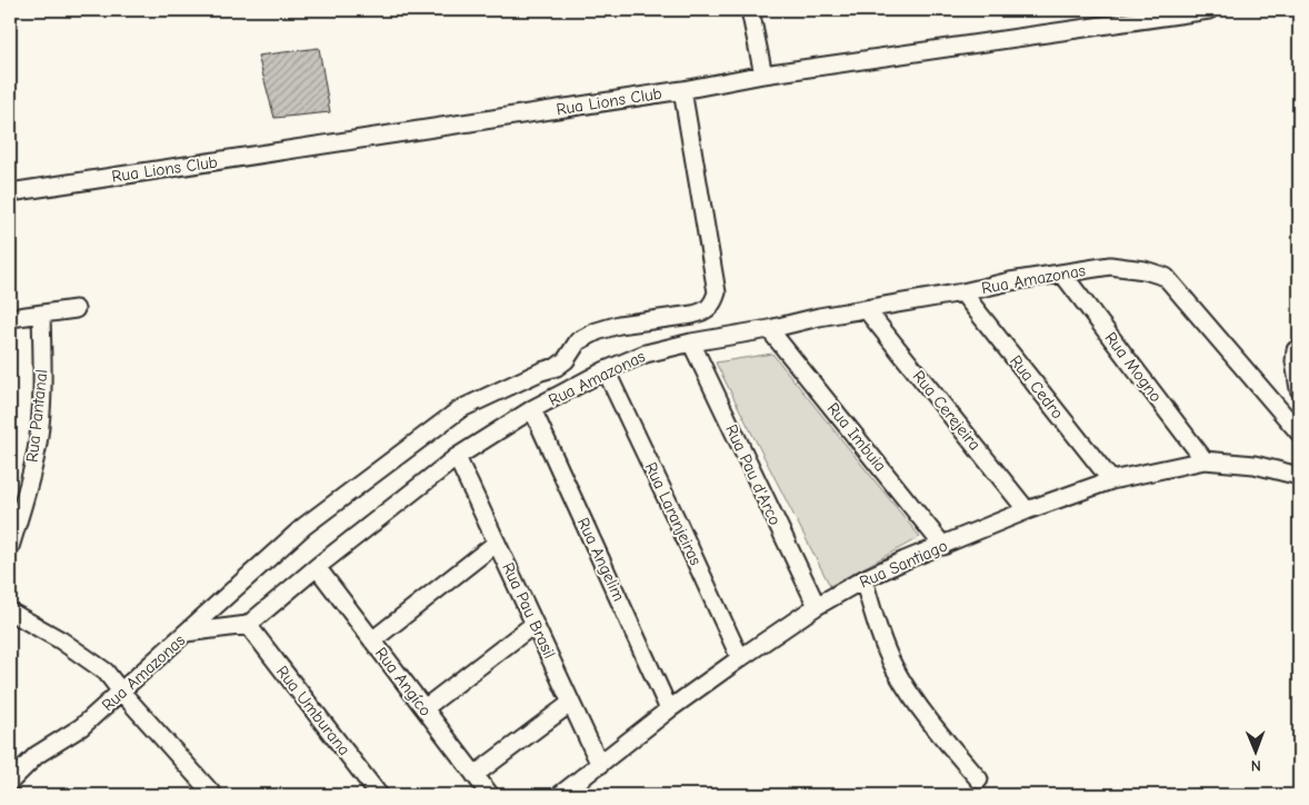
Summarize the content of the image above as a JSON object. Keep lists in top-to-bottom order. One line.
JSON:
{"streets":{"street":["Rua Lions Club","Rua Amazonas","Rua Mogno","Rua Cedro","Rua Cerejeira","Rua Pantanal","Rua Imbuia","Rua Pau d'Arco","Rua Laranjeiras","Rua Angelim","Rua Santiago","Rua Pau Brasil","Rua Angíco","Rua Umburana"]},"crossings":[["Rua Amazonas","Rua Mogno"],["Rua Amazonas","Rua Cedro"],["Rua Amazonas","Rua Cerejeira"],["Rua Amazonas","Rua Imbuia"],["Rua Amazonas","Rua Pau d'Arco"],["Rua Amazonas","Rua Laranjeiras"],["Rua Amazonas","Rua Angelim"],["Rua Amazonas","Rua Pau Brasil"],["Rua Amazonas","Rua Angíco"],["Rua Amazonas","Rua Umburana"],["Rua Mogno","Rua Santiago"],["Rua Cedro","Rua Santiago"],["Rua Cerejeira","Rua Santiago"],["Rua Imbuia","Rua Santiago"],["Rua Pau d'Arco","Rua Santiago"],["Rua Laranjeiras","Rua Santiago"],["Rua Angelim","Rua Santiago"],["Rua Santiago","Rua Pau Brasil"]],"north":"bottom"}
